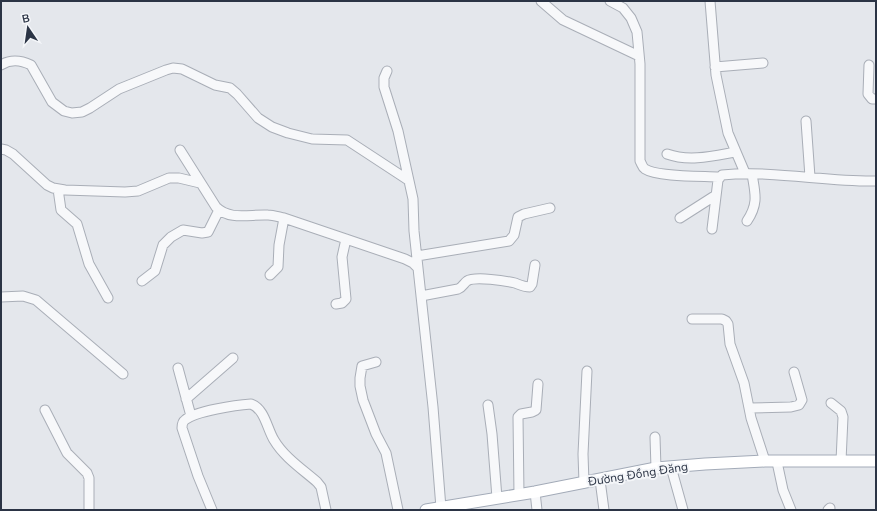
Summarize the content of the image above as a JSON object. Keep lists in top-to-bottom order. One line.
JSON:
{"streets":{"main road":["Đường Đồng Đăng"]},"north":"top"}
